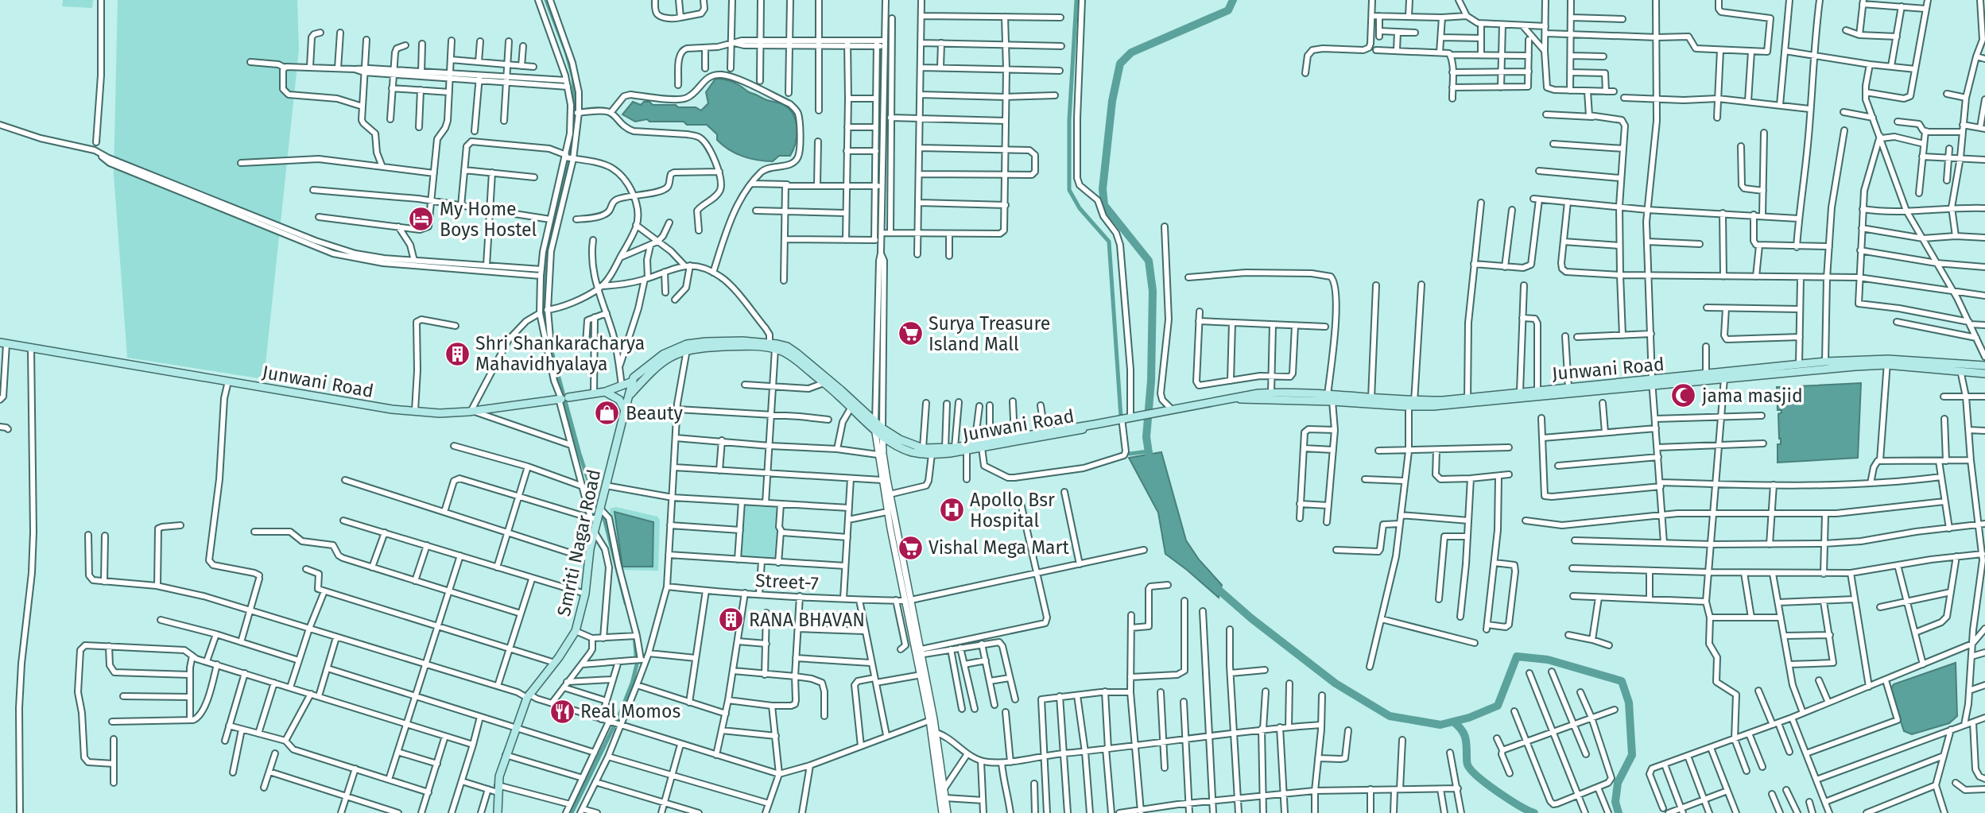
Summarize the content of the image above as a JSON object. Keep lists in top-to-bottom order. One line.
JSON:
{"streets":{"main road":["Junwani Road","Smriti Nagar Road"],"street":["Street-7"]},"crossings":[["Junwani Road","Smriti Nagar Road"]],"places":{"hotel":["My Home Boys Hostel"],"supermarket":["Surya Treasure Island Mall","Vishal Mega Mart"],"building":["Shri Shankaracharya Mahavidhyalaya","RANA BHAVAN"],"mosque":["jama masjid"],"shop":["Beauty"],"hospital":["Apollo Bsr Hospital"],"restaurant":["Real Momos"]}}
